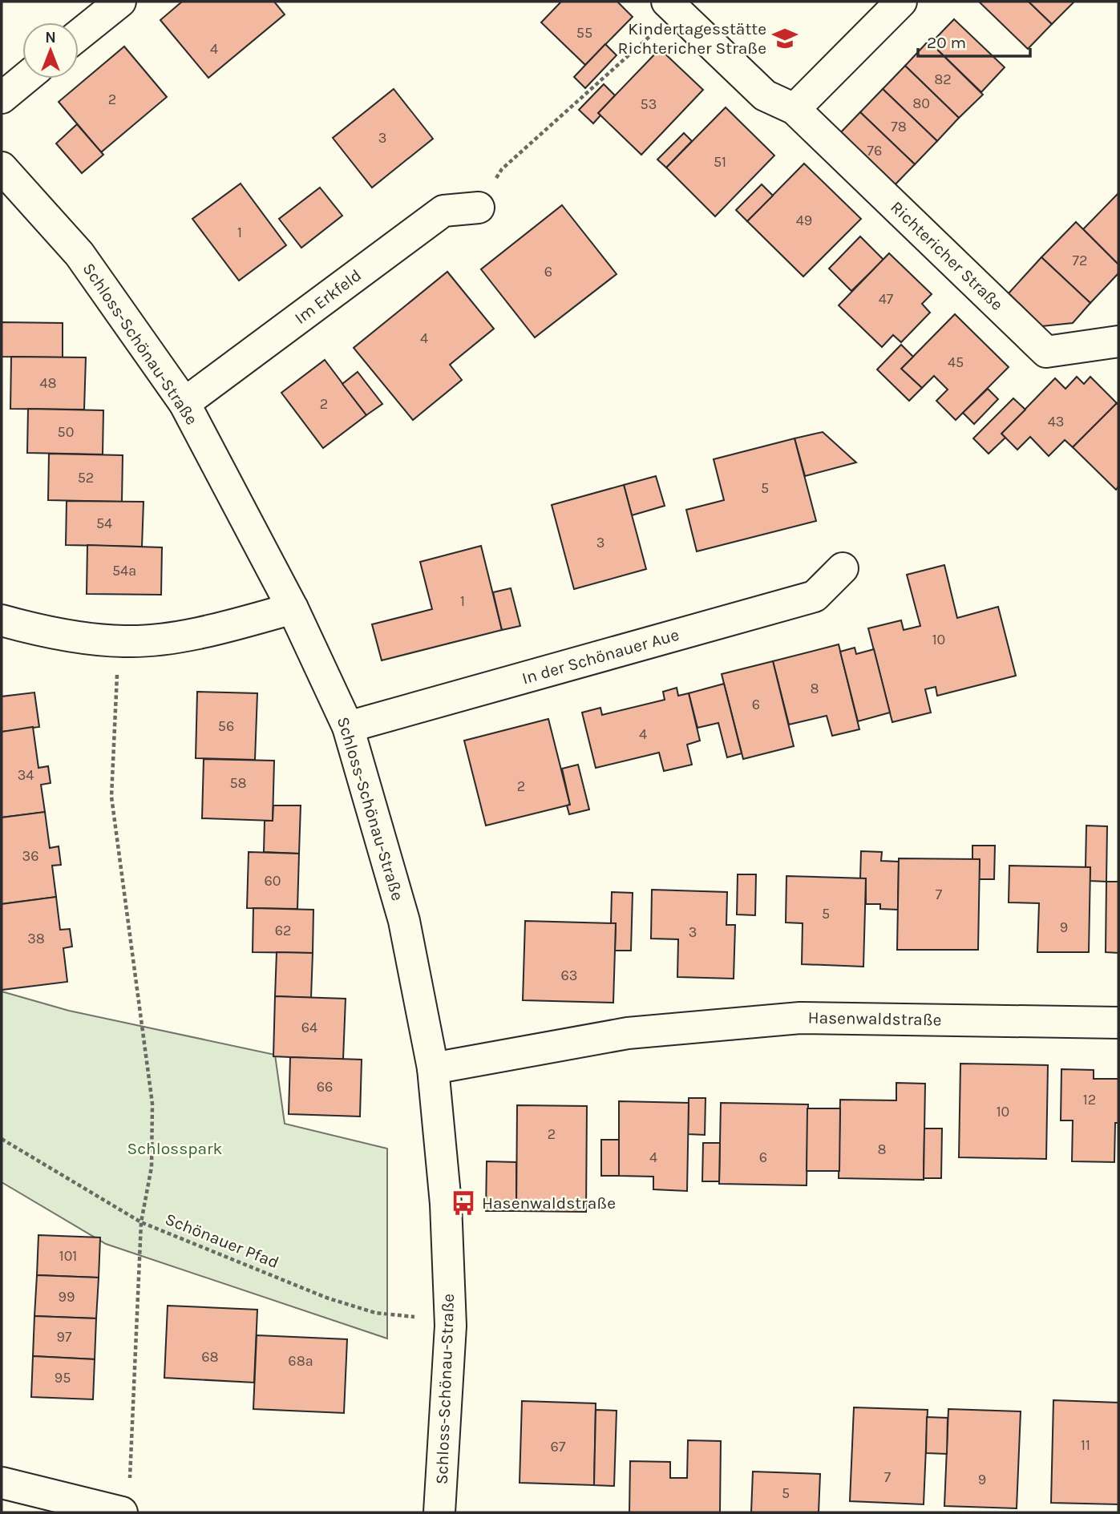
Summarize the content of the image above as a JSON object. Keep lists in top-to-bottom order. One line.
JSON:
{"streets":{"street":["Richtericher Straße","Im Erkfeld","Schloss-Schönau-Straße","In der Schönauer Aue","Hasenwaldstraße"],"path":["Schönauer Pfad"]},"crossings":[["Im Erkfeld","Schloss-Schönau-Straße"],["Schloss-Schönau-Straße","In der Schönauer Aue"],["Schloss-Schönau-Straße","Hasenwaldstraße"],["Schloss-Schönau-Straße","Schönauer Pfad"]],"parks":["Schlosspark"],"places":{"school or university":["Kindertagesstätte Richtericher Straße"],"bus stop":["Hasenwaldstraße"]},"house_numbers":["55","4","82","2","80","53","78","3","76","51","49","1","72","6","47","4","45","48","2","43","50","52","5","54","3","54a","1","10","8","6","56","4","34","58","2","36","60","7","5","9","62","3","38","63","64","66","12","10","2","8","4","6","101","99","97","68","68a","95","11","67","7","9","5"],"scale_bar":"20 m","north":"top"}
